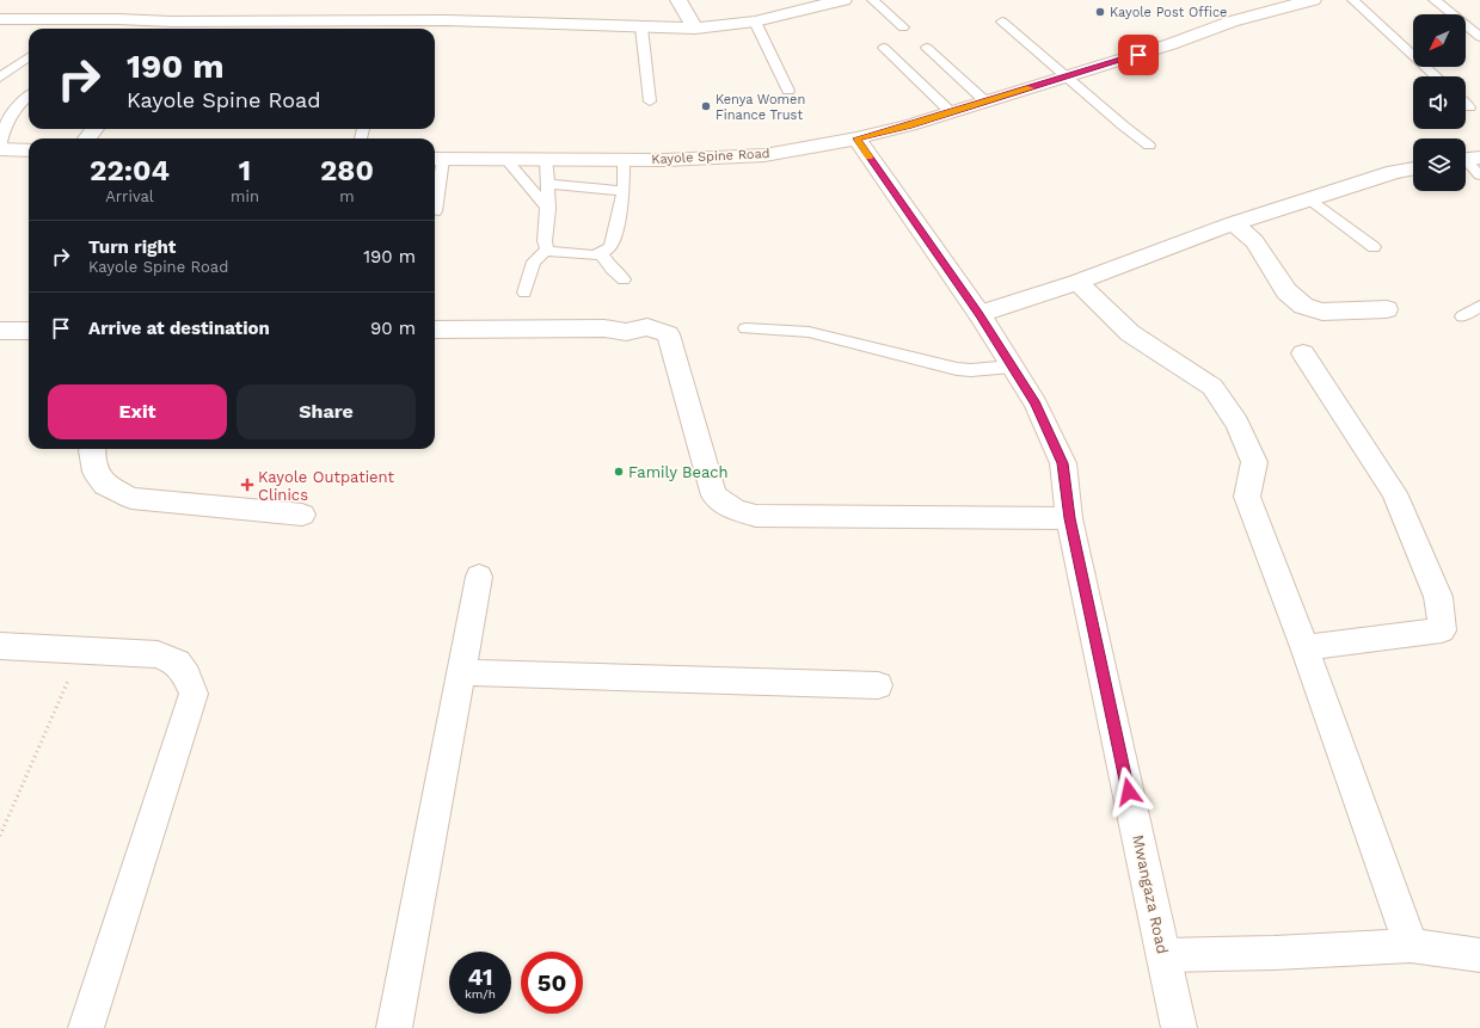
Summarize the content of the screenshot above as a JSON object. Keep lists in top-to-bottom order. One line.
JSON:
{"streets":{"street":["Kayole Spine Road","Mwangaza Road"]},"crossings":[["Kayole Spine Road","Mwangaza Road"]],"places":{"other":["Kayole Post Office","Kenya Women Finance Trust","Family Beach"],"health":["Kayole Outpatient Clinics"]},"north":"bottom left","page":{"turn":["190 m","Kayole Spine Road"],"eta":["22:04","Arrival","1","min","280","m"],"list":[{"name":"Turn right","note":"Kayole Spine Road","value":"190 m"},{"name":"Arrive at destination","value":"90 m"}],"buttons":["Exit","Share"],"speed":"41 km/h","limit":"50"}}
